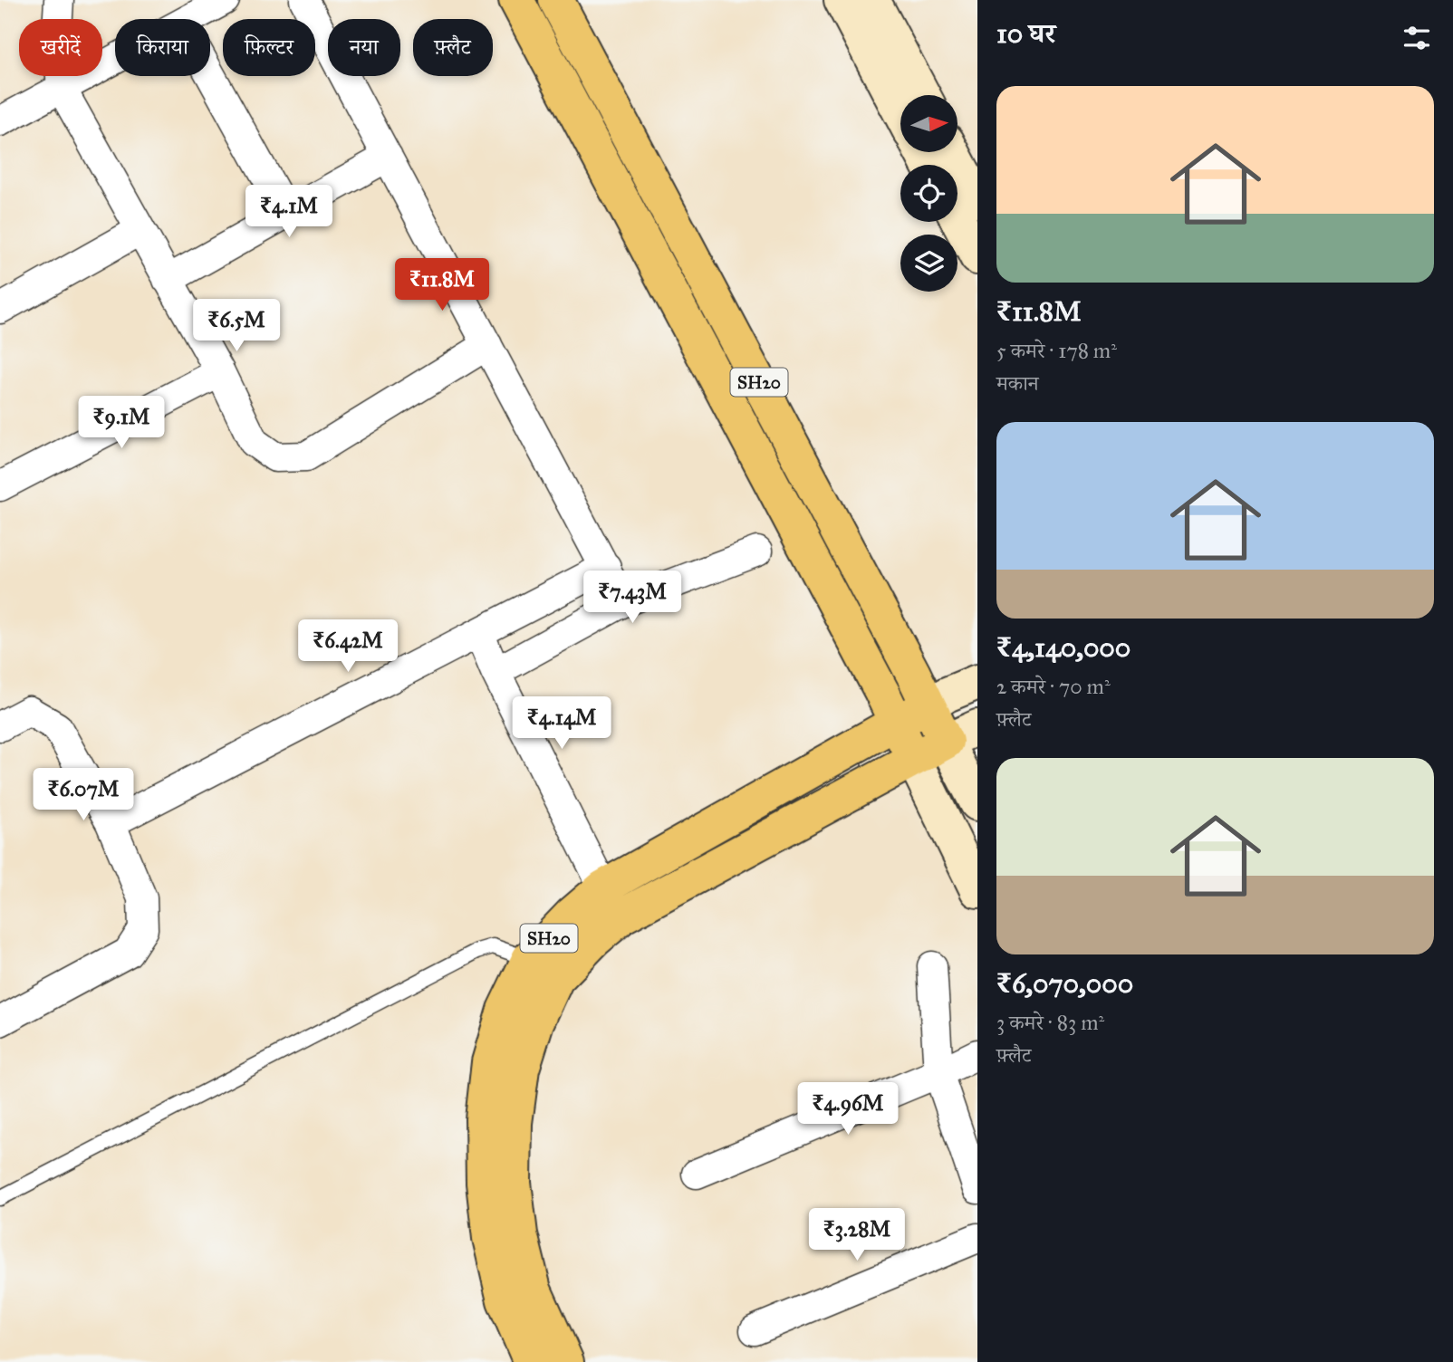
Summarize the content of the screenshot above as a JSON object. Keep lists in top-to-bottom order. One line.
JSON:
{"streets":{"main road":["SH20"]},"north":"right","page":{"heading":"10 घर","chip":["खरीदें","किराया","फ़िल्टर","नया","फ़्लैट"],"list":[{"name":"₹11.8M","note":"5 कमरे · 178 m² · मकान"},{"name":"₹4,140,000","note":"2 कमरे · 70 m² · फ़्लैट"},{"name":"₹6,070,000","note":"3 कमरे · 83 m² · फ़्लैट"}],"price":["₹4.1M","₹11.8M","₹6.5M","₹9.1M","₹7.43M","₹6.42M","₹4.14M","₹6.07M","₹4.96M","₹3.28M"]}}
